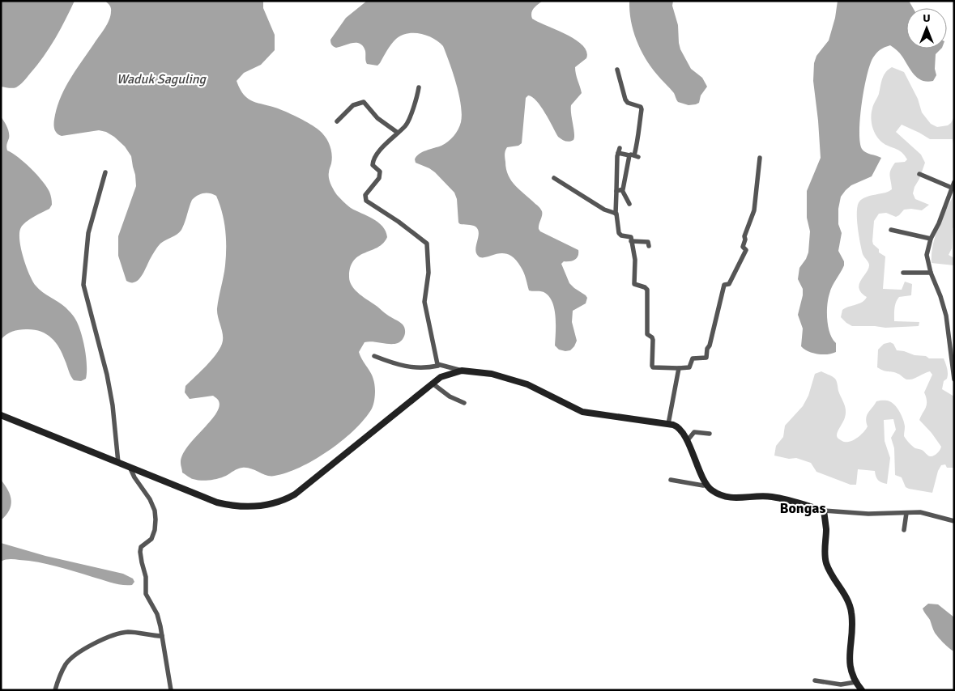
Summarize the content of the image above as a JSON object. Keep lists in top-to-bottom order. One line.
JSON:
{"districts":["Bongas"],"water":["Waduk Saguling"],"north":"top"}
